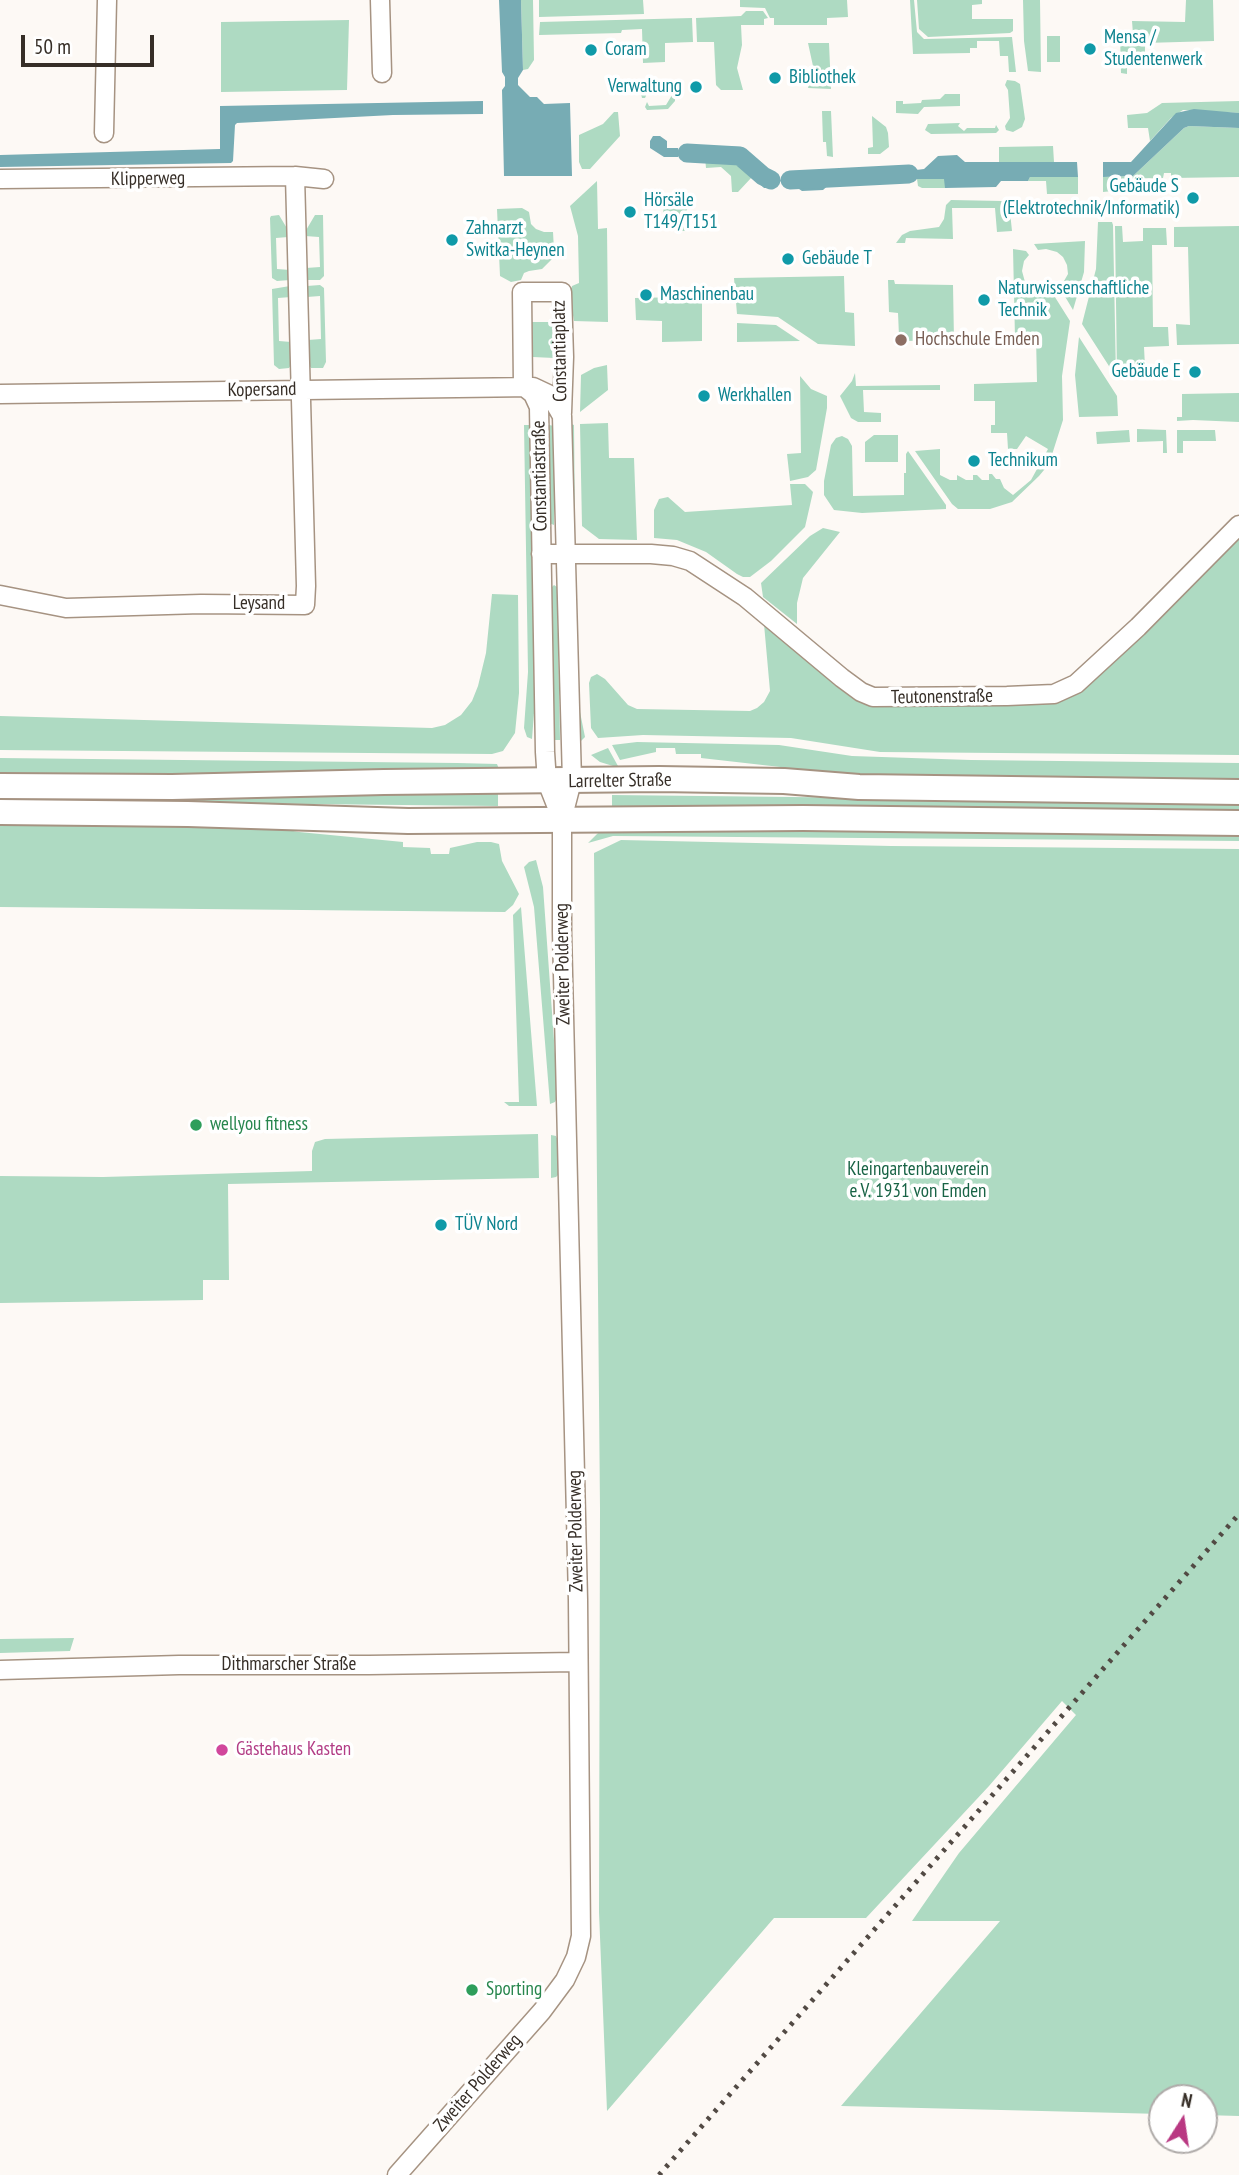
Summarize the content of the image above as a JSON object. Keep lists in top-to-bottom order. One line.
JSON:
{"streets":{"street":["Klipperweg","Constantiaplatz","Kopersand","Constantiastraße","Leysand","Teutonenstraße","Larrelter Straße","Zweiter Polderweg","Dithmarscher Straße"]},"crossings":[["Constantiaplatz","Kopersand"],["Constantiaplatz","Constantiastraße"],["Kopersand","Constantiastraße"],["Kopersand","Leysand"],["Constantiastraße","Teutonenstraße"],["Constantiastraße","Larrelter Straße"],["Constantiastraße","Zweiter Polderweg"],["Larrelter Straße","Zweiter Polderweg"],["Zweiter Polderweg","Dithmarscher Straße"]],"parks":["Kleingartenbauverein e.V. 1931 von Emden"],"places":["Mensa / Studentenwerk","Coram","Bibliothek","Verwaltung","Gebäude S (Elektrotechnik/Informatik)","Hörsäle T149/T151","Zahnarzt Switka-Heynen","Gebäude T","Maschinenbau","Naturwissenschaftliche Technik","Hochschule Emden","Gebäude E","Werkhallen","Technikum","wellyou fitness","TÜV Nord","Gästehaus Kasten","Sporting"],"scale_bar":"50 m","north":"top"}
